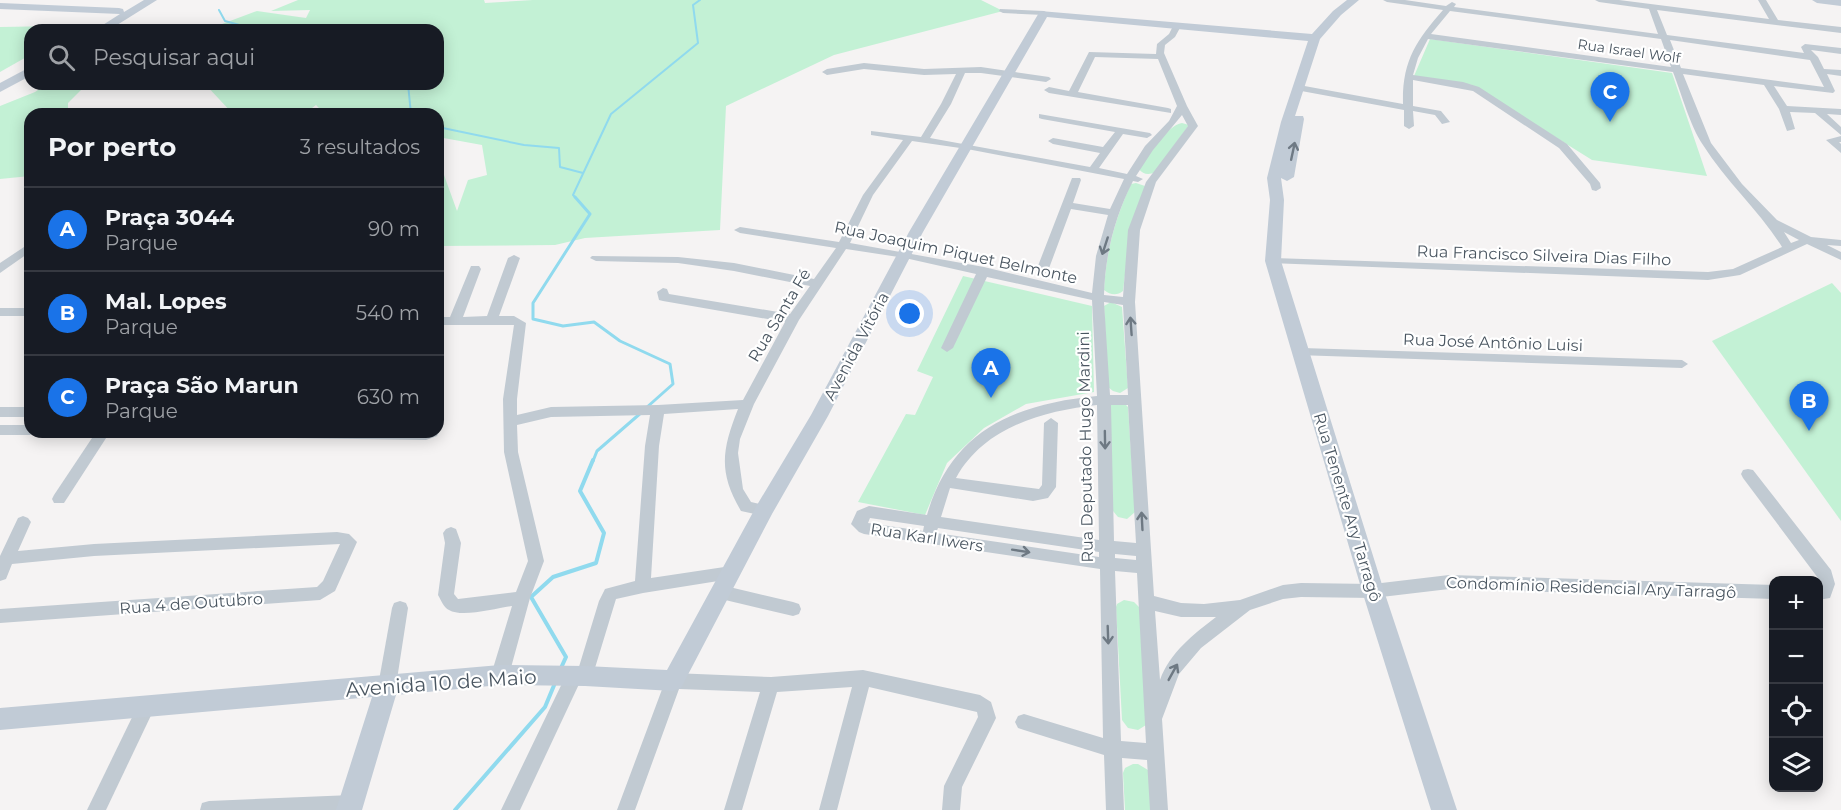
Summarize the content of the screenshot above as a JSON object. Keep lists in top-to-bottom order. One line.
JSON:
{"streets":{"street":["Rua Israel Wolf","Rua Joaquim Piquet Belmonte","Rua Francisco Silveira Dias Filho","Rua Santa Fé","Rua José Antônio Luisi","Avenida Vitória","Rua Deputado Hugo Mardini","Rua Tenente Ary Tarragô","Rua Karl Iwers","Condomínio Residencial Ary Tarragô","Rua 4 de Outubro","Avenida 10 de Maio"]},"crossings":[["Rua Joaquim Piquet Belmonte","Rua Santa Fé"],["Rua Joaquim Piquet Belmonte","Avenida Vitória"],["Rua Joaquim Piquet Belmonte","Rua Deputado Hugo Mardini"],["Rua Francisco Silveira Dias Filho","Rua Tenente Ary Tarragô"],["Rua Santa Fé","Avenida Vitória"],["Rua José Antônio Luisi","Rua Tenente Ary Tarragô"],["Avenida Vitória","Avenida 10 de Maio"],["Rua Deputado Hugo Mardini","Rua Karl Iwers"],["Rua Tenente Ary Tarragô","Condomínio Residencial Ary Tarragô"]],"page":{"search":"Pesquisar aqui","pins":["C","A","B"],"heading":["Por perto","3 resultados"],"list":[{"mark":"A","name":"Praça 3044","note":"Parque","value":"90 m"},{"mark":"B","name":"Mal. Lopes","note":"Parque","value":"540 m"},{"mark":"C","name":"Praça São Marun","note":"Parque","value":"630 m"}],"map_buttons":["+","−"]}}
